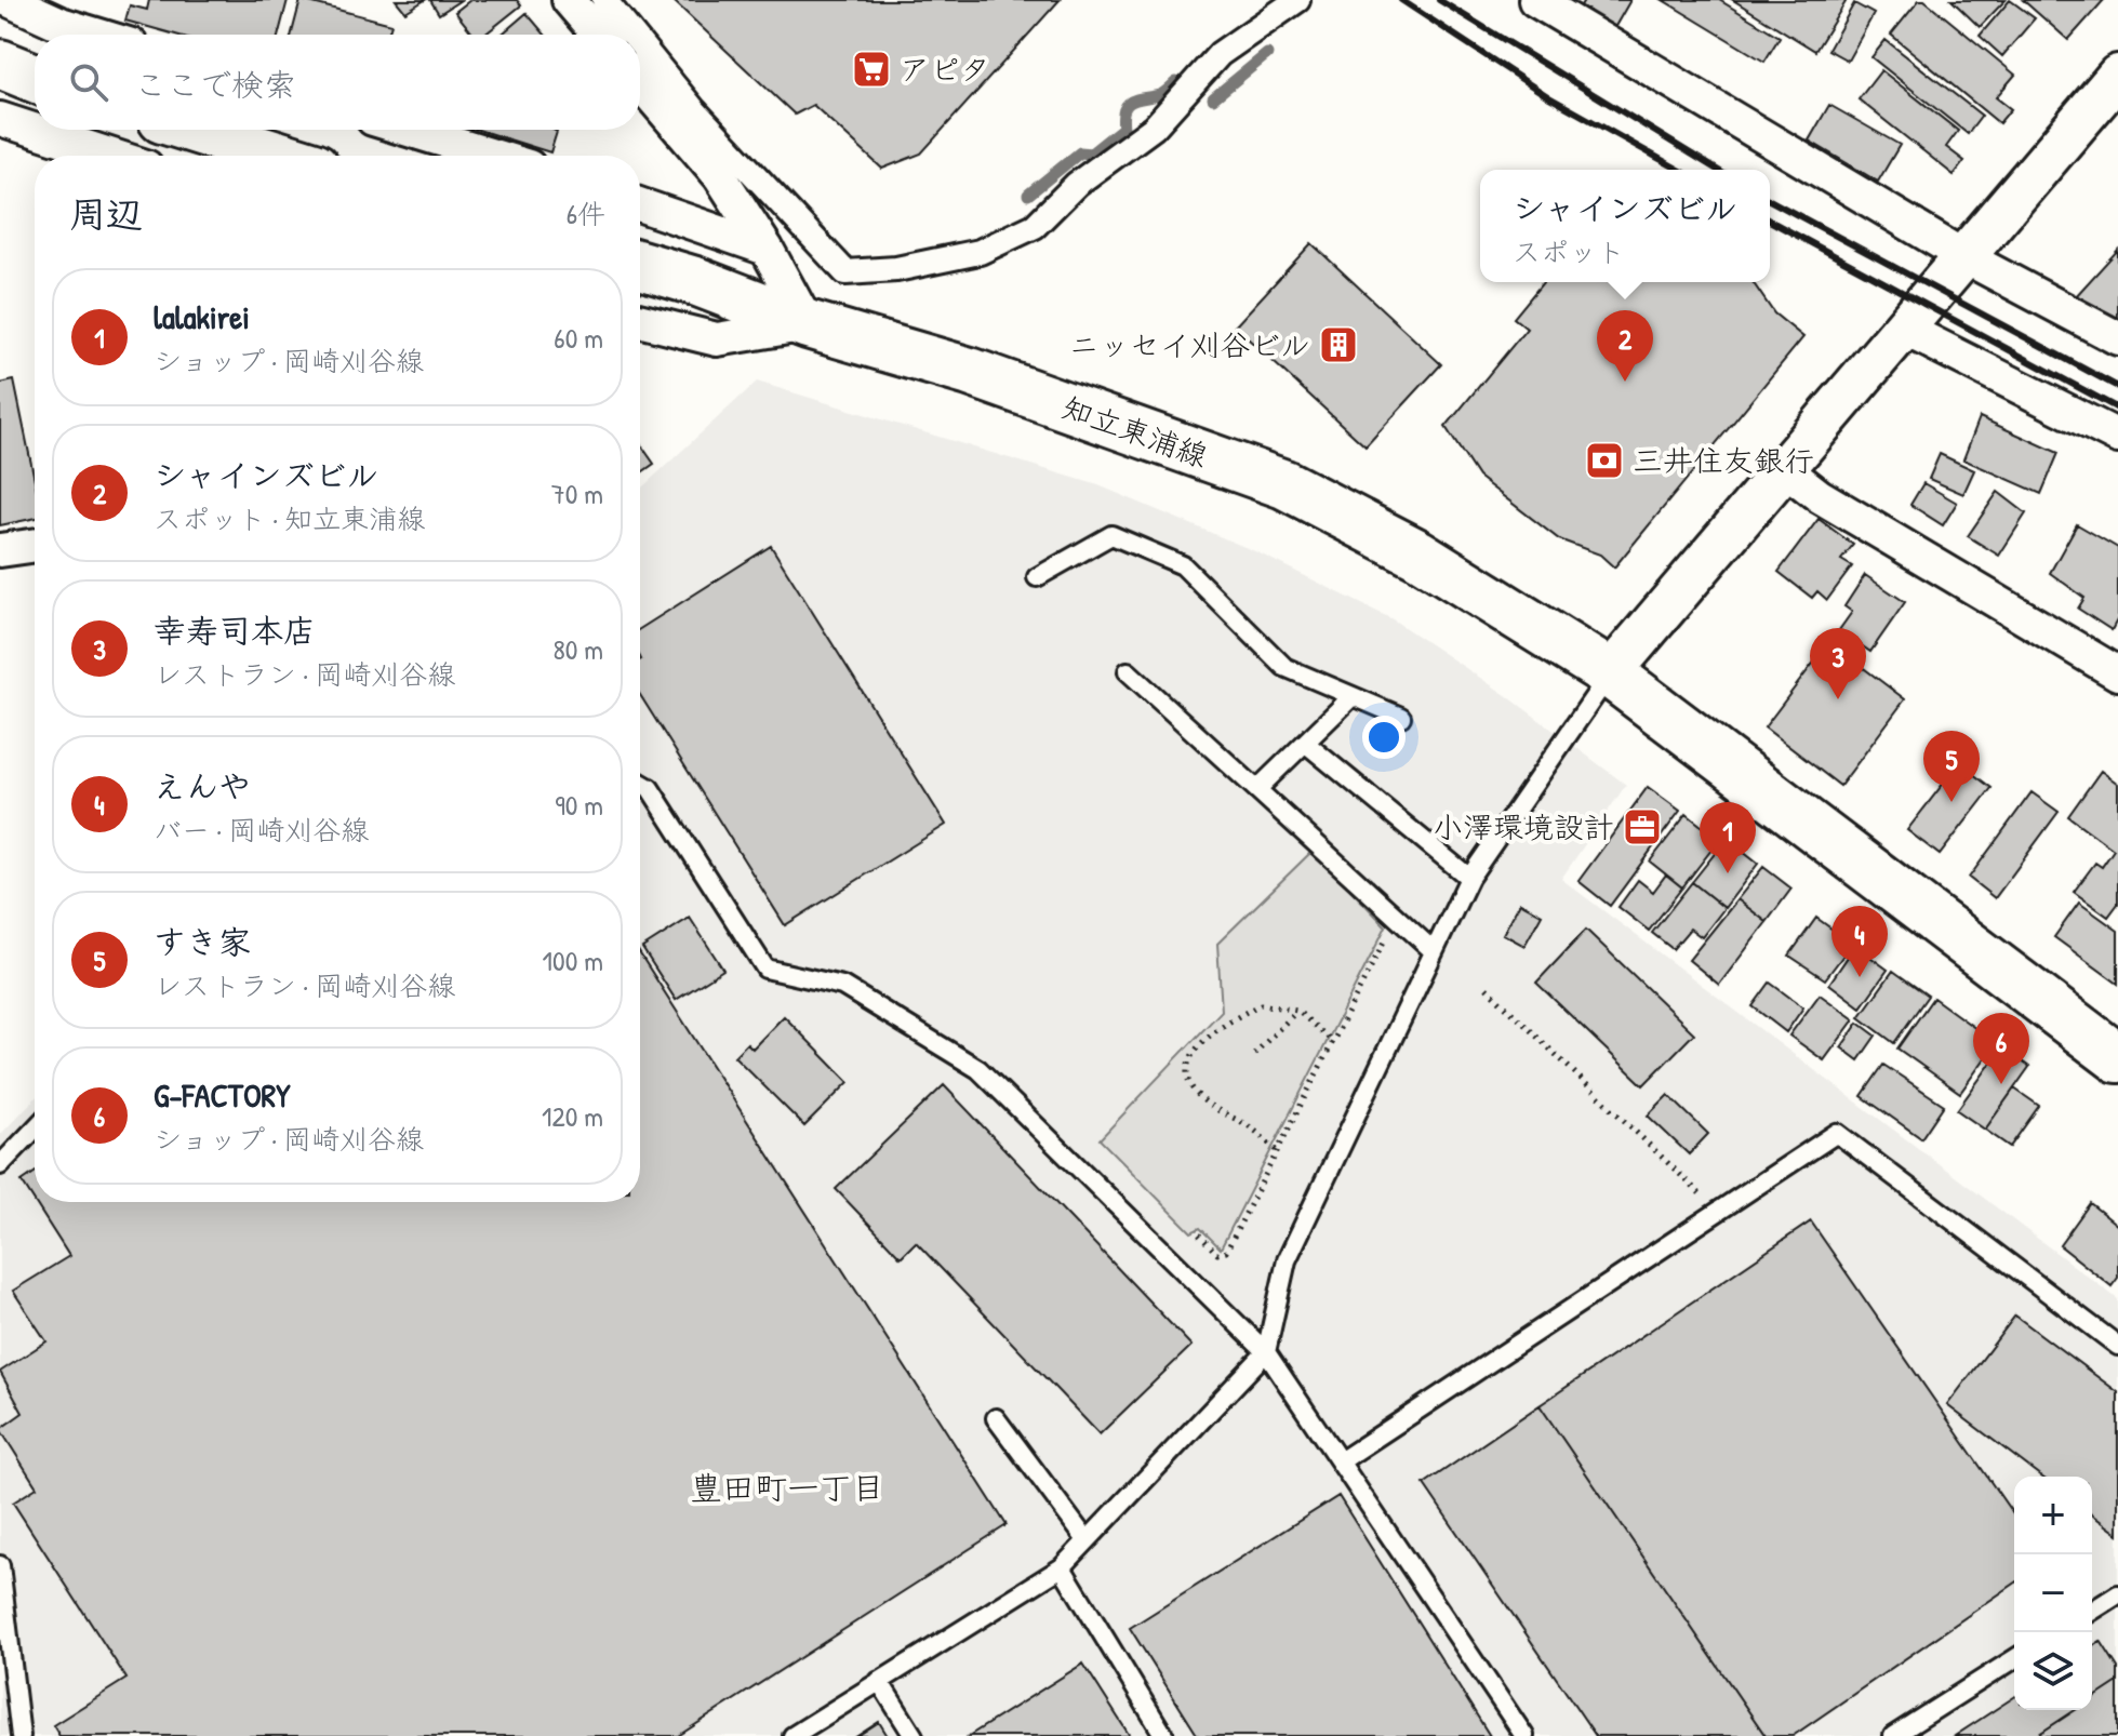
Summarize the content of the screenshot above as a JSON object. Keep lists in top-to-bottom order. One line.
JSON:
{"streets":{"main road":["知立東浦線"]},"districts":["豊田町一丁目"],"places":{"supermarket":["アピタ"],"building":["ニッセイ刈谷ビル"],"bank":["三井住友銀行"],"office":["小澤環境設計"]},"page":{"search":"ここで検索","heading":["周辺","6件"],"popup":["シャインズビル","スポット"],"list":[{"mark":"1","name":"lalakirei","note":"ショップ · 岡崎刈谷線","value":"60 m"},{"mark":"2","name":"シャインズビル","note":"スポット · 知立東浦線","value":"70 m"},{"mark":"3","name":"幸寿司本店","note":"レストラン · 岡崎刈谷線","value":"80 m"},{"mark":"4","name":"えんや","note":"バー · 岡崎刈谷線","value":"90 m"},{"mark":"5","name":"すき家","note":"レストラン · 岡崎刈谷線","value":"100 m"},{"mark":"6","name":"G-FACTORY","note":"ショップ · 岡崎刈谷線","value":"120 m"}],"pins":["2","3","5","1","4","6"],"map_buttons":["+","−"]}}
